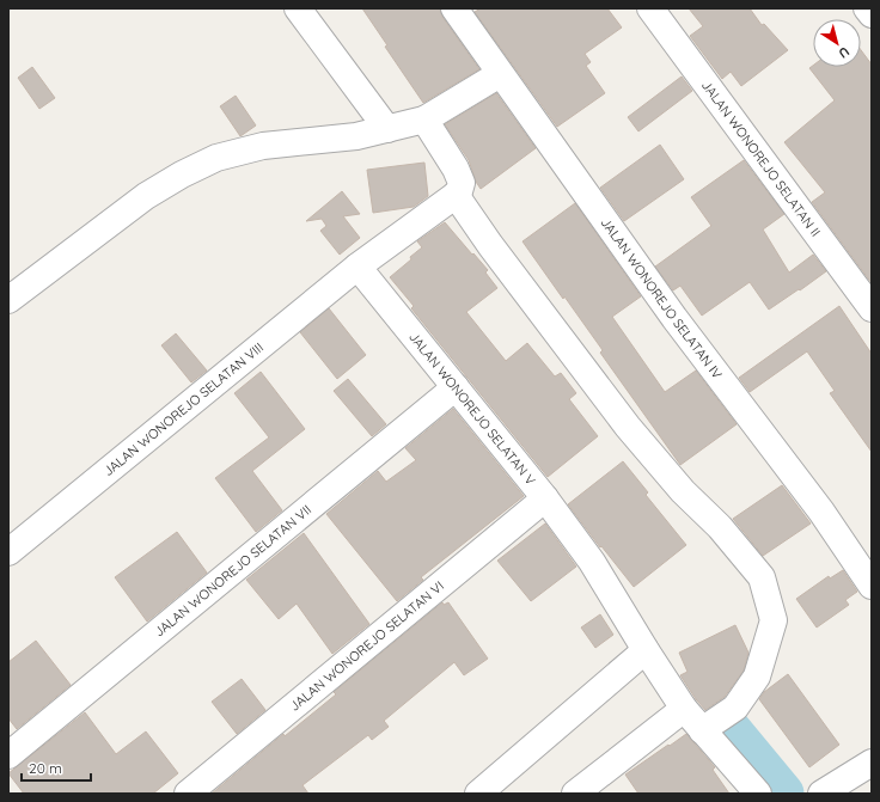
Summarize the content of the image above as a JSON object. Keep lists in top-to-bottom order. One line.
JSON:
{"streets":{"street":["JALAN WONOREJO SELATAN II","JALAN WONOREJO SELATAN IV","JALAN WONOREJO SELATAN VIII","JALAN WONOREJO SELATAN V","JALAN WONOREJO SELATAN VII","JALAN WONOREJO SELATAN VI"]},"crossings":[["JALAN WONOREJO SELATAN VIII","JALAN WONOREJO SELATAN V"],["JALAN WONOREJO SELATAN V","JALAN WONOREJO SELATAN VII"],["JALAN WONOREJO SELATAN V","JALAN WONOREJO SELATAN VI"]],"scale_bar":"20 m","north":"bottom right"}
